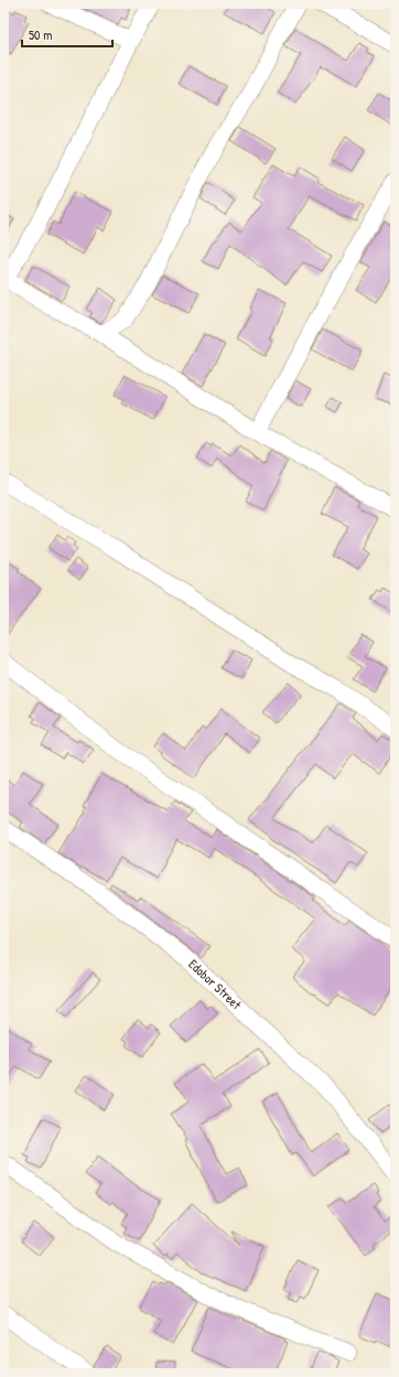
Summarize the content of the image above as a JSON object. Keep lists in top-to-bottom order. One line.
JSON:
{"streets":{"street":["Edobor Street"]},"scale_bar":"50 m"}
